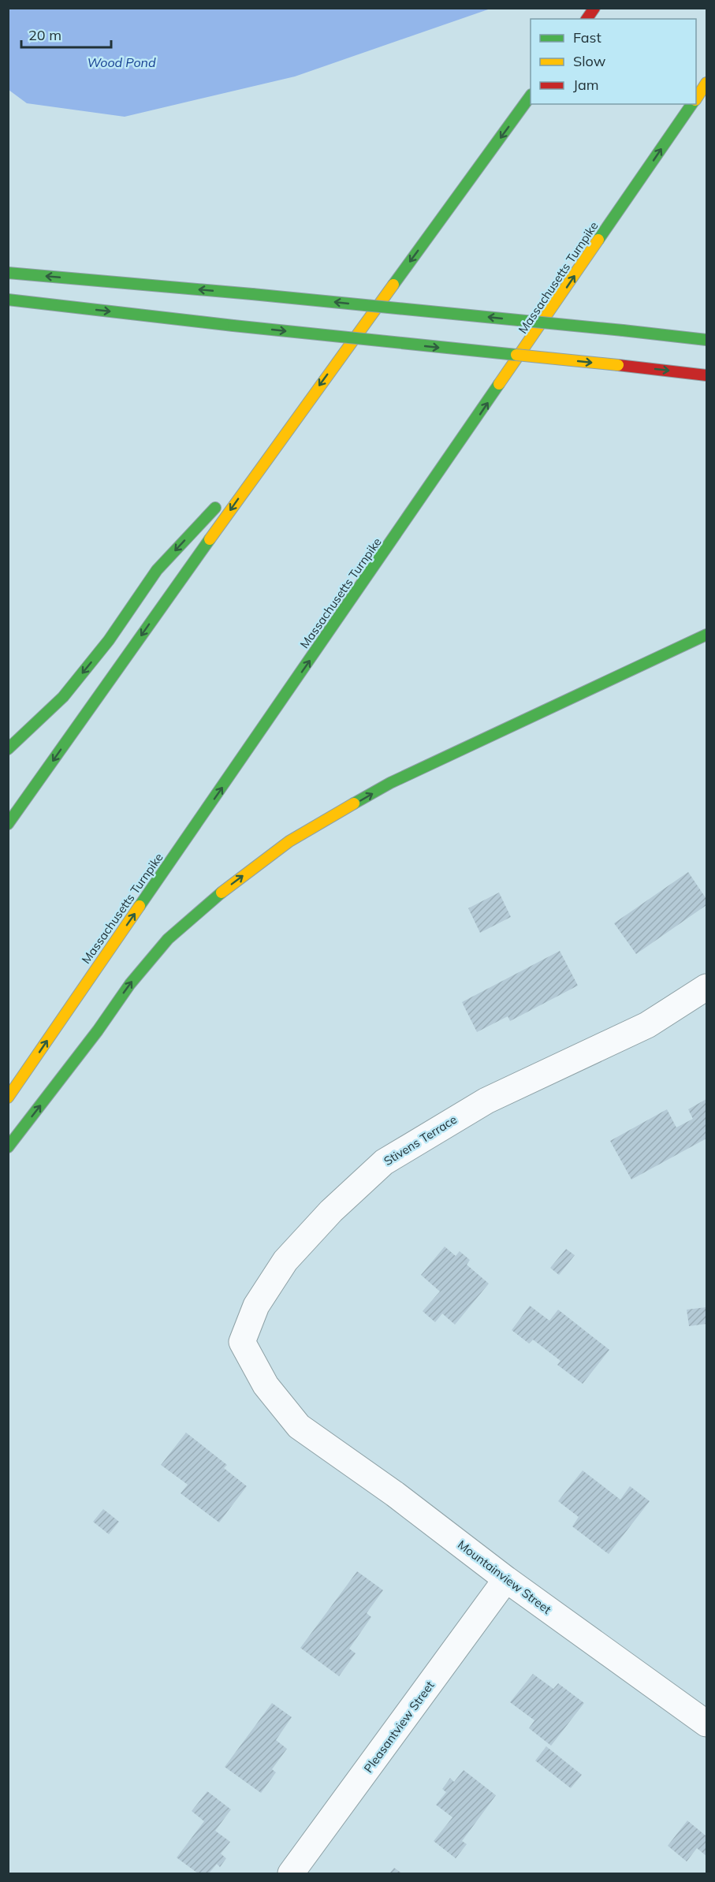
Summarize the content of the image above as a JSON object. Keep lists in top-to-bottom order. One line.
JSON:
{"streets":{"highway":["Massachusetts Turnpike"],"street":["Stivens Terrace","Mountainview Street","Pleasantview Street"]},"crossings":[["Stivens Terrace","Mountainview Street"],["Mountainview Street","Pleasantview Street"]],"water":["Wood Pond"],"legend":["Fast","Slow","Jam"],"scale_bar":"20 m"}
